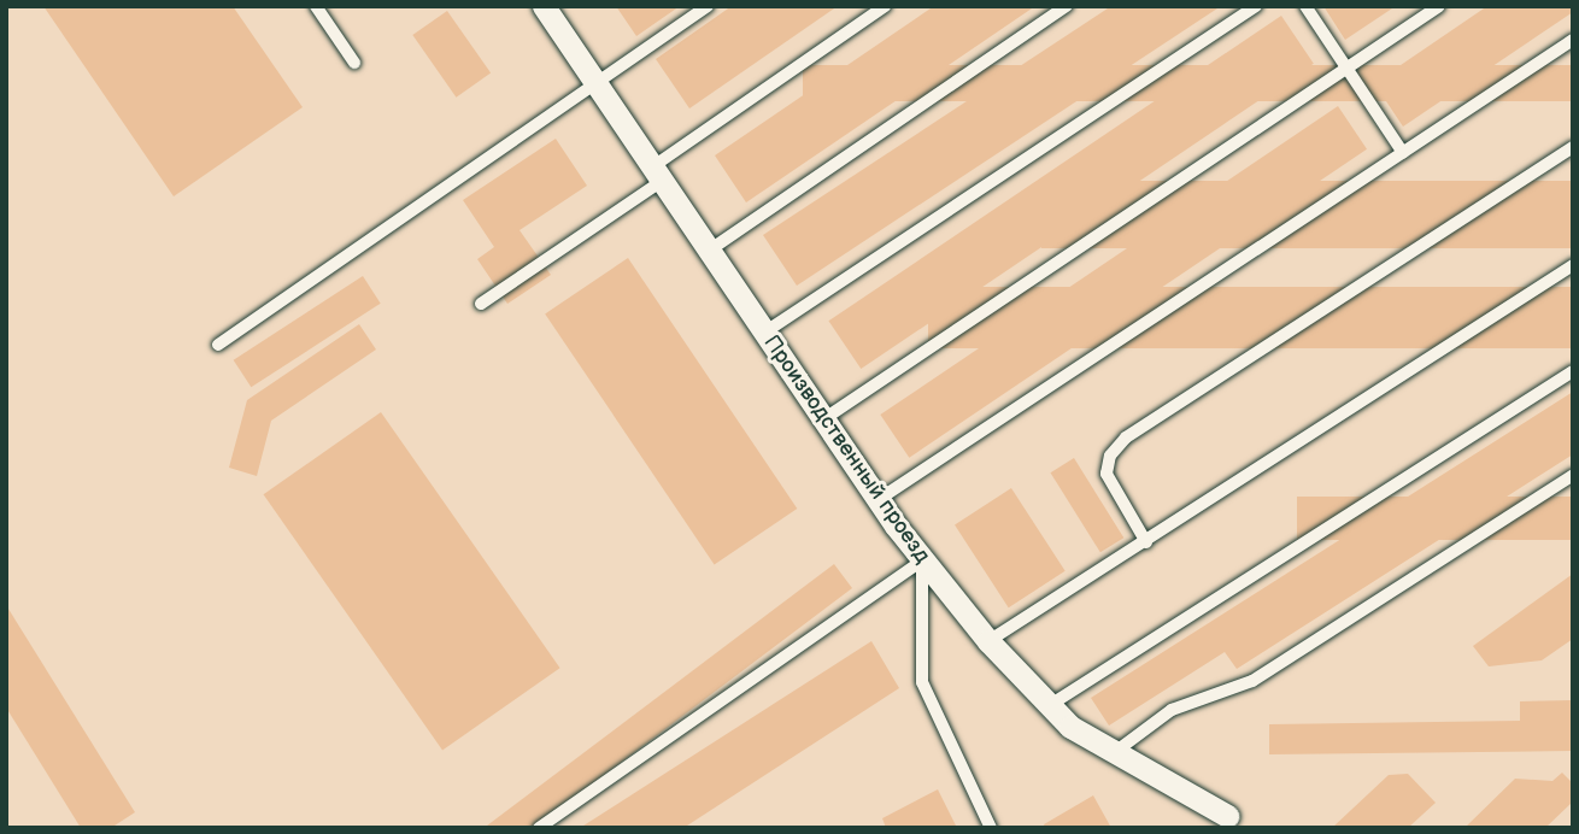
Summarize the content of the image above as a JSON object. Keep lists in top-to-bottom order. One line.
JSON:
{"streets":{"street":["Производственный проезд"]}}
